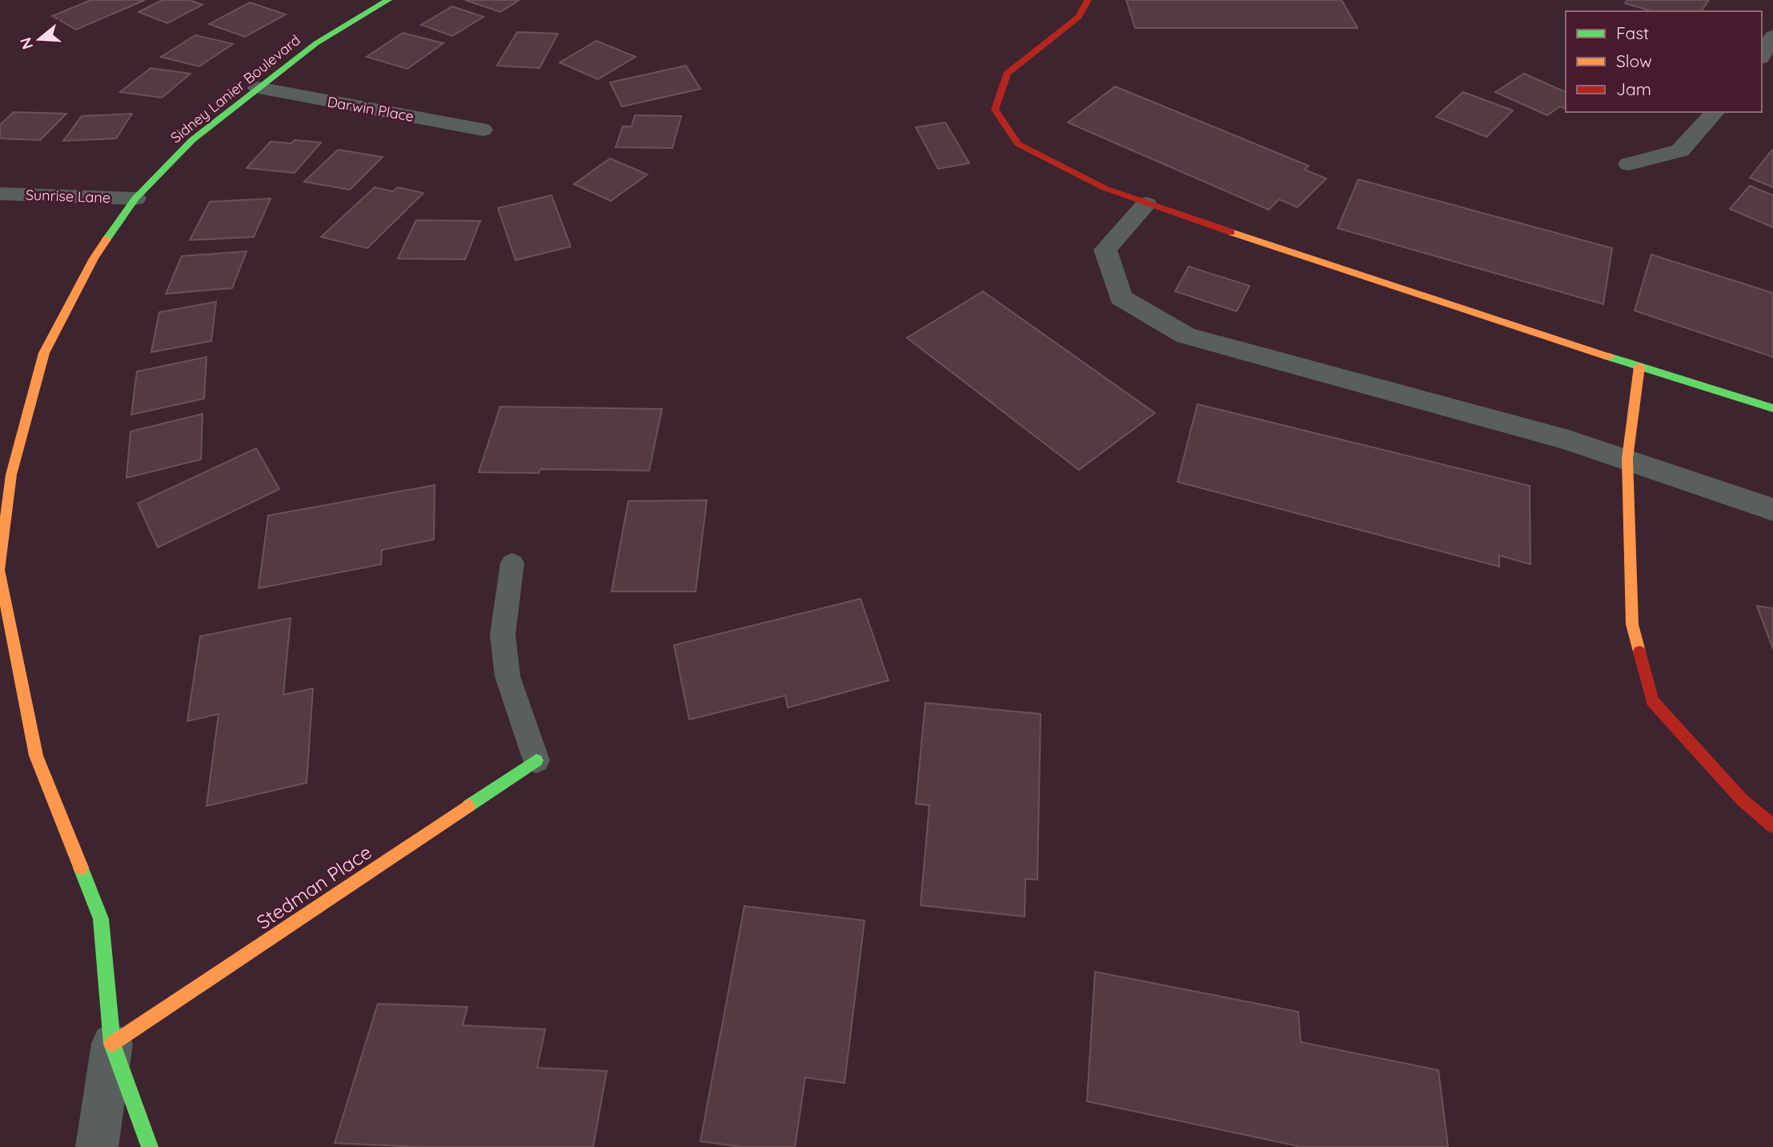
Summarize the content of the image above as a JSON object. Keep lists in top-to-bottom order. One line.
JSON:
{"streets":{"street":["Sidney Lanier Boulevard","Darwin Place","Sunrise Lane","Stedman Place"]},"crossings":[["Sidney Lanier Boulevard","Darwin Place"],["Sidney Lanier Boulevard","Sunrise Lane"]],"legend":["Fast","Slow","Jam"],"north":"left"}
